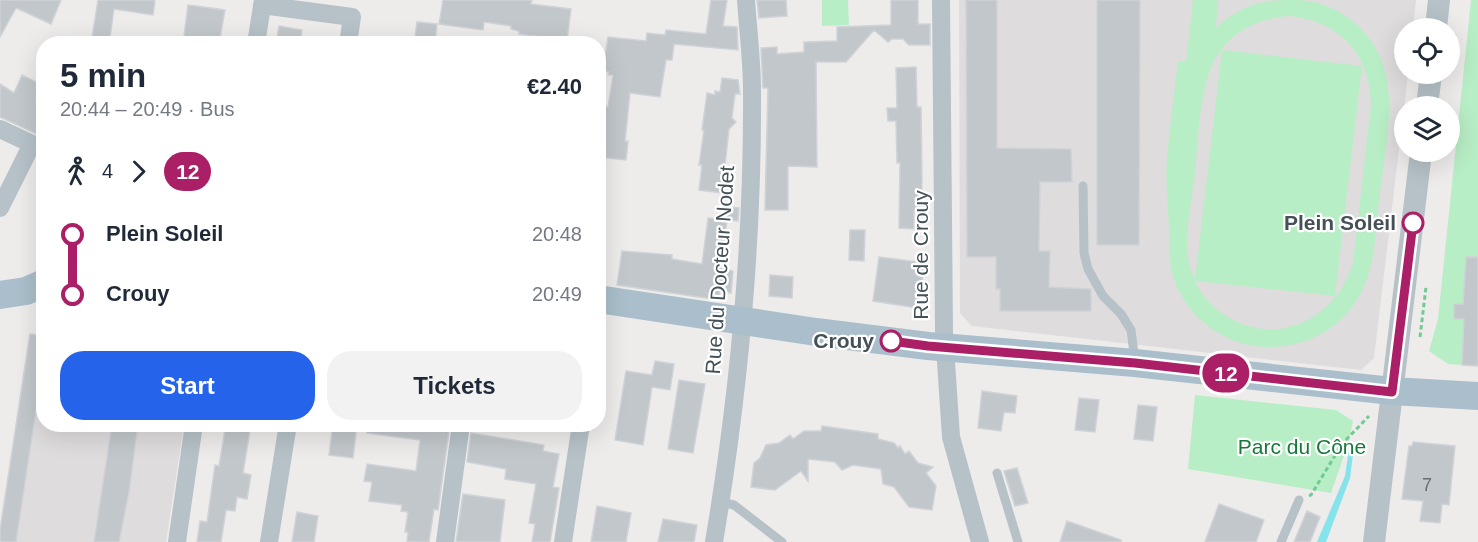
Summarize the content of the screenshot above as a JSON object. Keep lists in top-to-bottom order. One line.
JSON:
{"streets":{"street":["Rue de Crouy","Rue du Docteur Nodet"]},"parks":["Parc du Cône"],"places":["Plein Soleil","Crouy"],"lines":["bus line 12"],"house_numbers":["7"],"page":{"on_map":"12","heading":["5 min","20:44 – 20:49 · Bus","€2.40"],"legs":["4","12"],"list":[{"name":"Plein Soleil","value":"20:48"},{"name":"Crouy","value":"20:49"}],"buttons":["Start","Tickets"]}}
